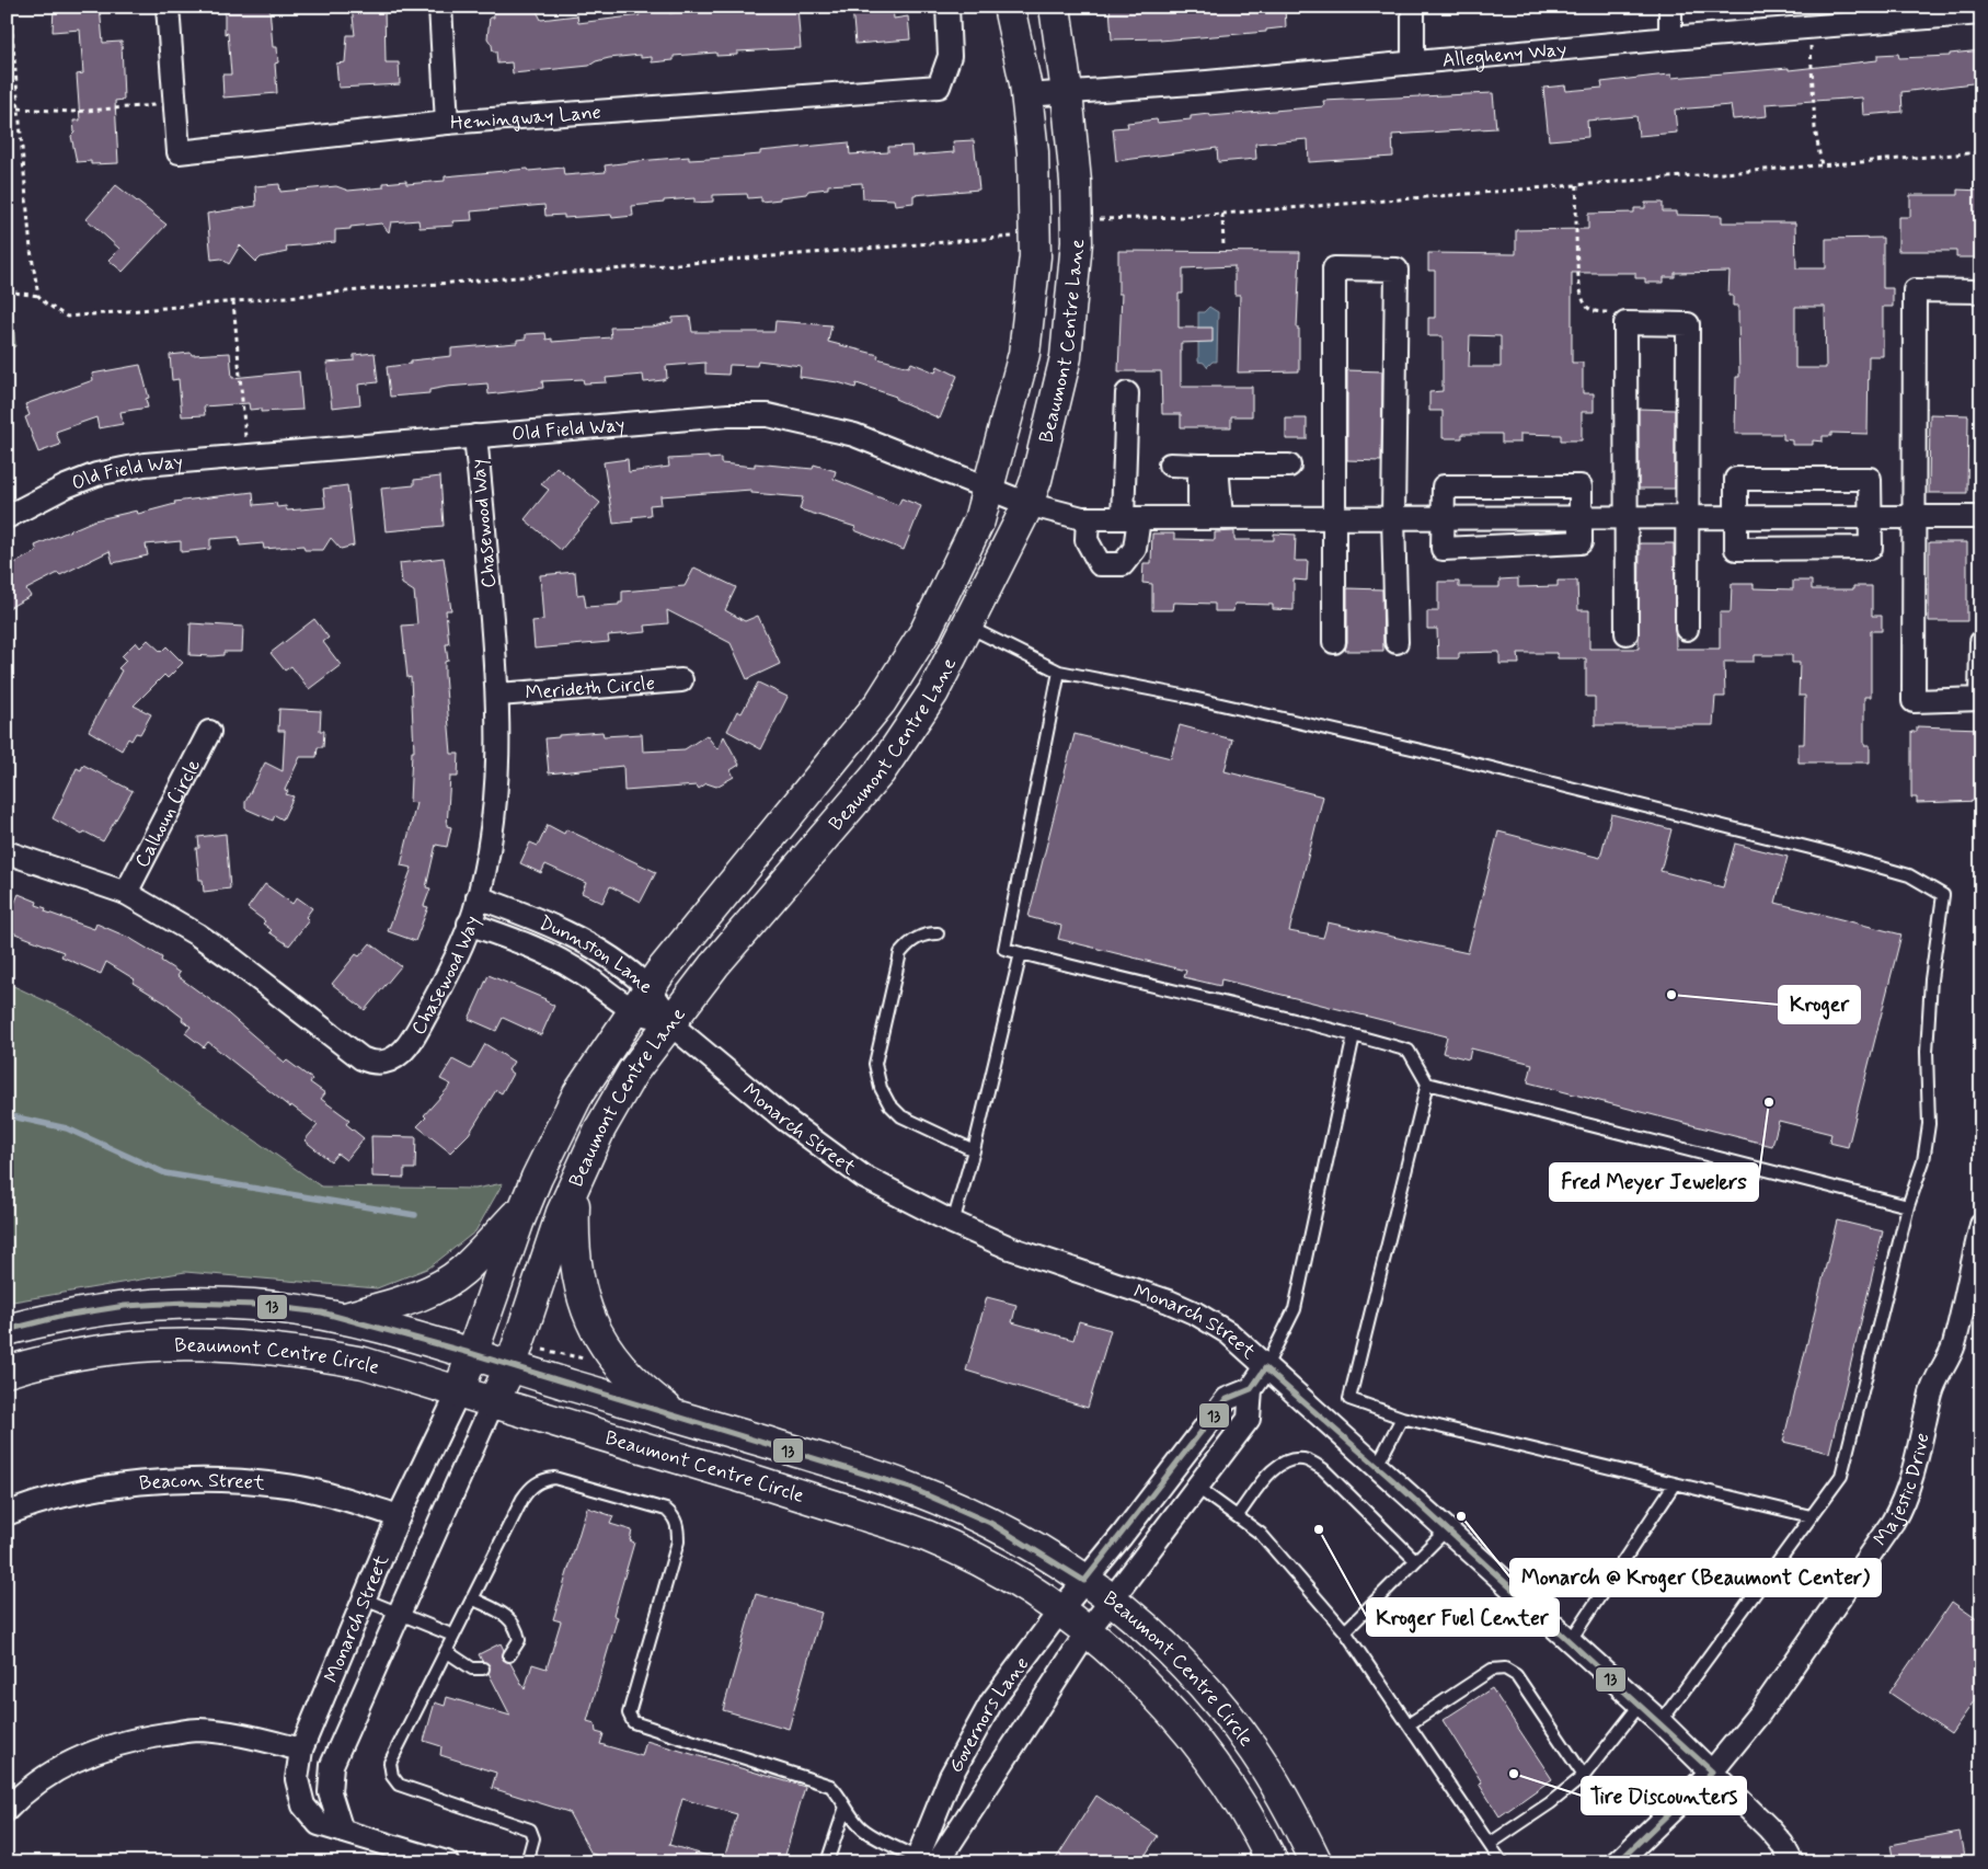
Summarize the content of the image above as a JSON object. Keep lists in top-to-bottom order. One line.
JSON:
{"streets":{"street":["Allegheny Way","Hemingway Lane","Beaumont Centre Lane","Old Field Way","Chasewood Way","Merideth Circle","Calhoun Circle","Dunnston Lane","Monarch Street","Beaumont Centre Circle","Beacon Street","Majestic Drive","Governors Lane"]},"crossings":[["Allegheny Way","Beaumont Centre Lane"],["Beaumont Centre Lane","Old Field Way"],["Beaumont Centre Lane","Dunnston Lane"],["Beaumont Centre Lane","Monarch Street"],["Beaumont Centre Lane","Beaumont Centre Circle"],["Old Field Way","Chasewood Way"],["Chasewood Way","Merideth Circle"],["Chasewood Way","Calhoun Circle"],["Chasewood Way","Dunnston Lane"],["Dunnston Lane","Monarch Street"],["Monarch Street","Beaumont Centre Circle"],["Monarch Street","Beacon Street"],["Monarch Street","Majestic Drive"],["Beaumont Centre Circle","Governors Lane"]],"places":["Kroger","Fred Meyer Jewelers","Monarch @ Kroger (Beaumont Center)","Kroger Fuel Center","Tire Discounters"],"lines":["transit line 13"]}
